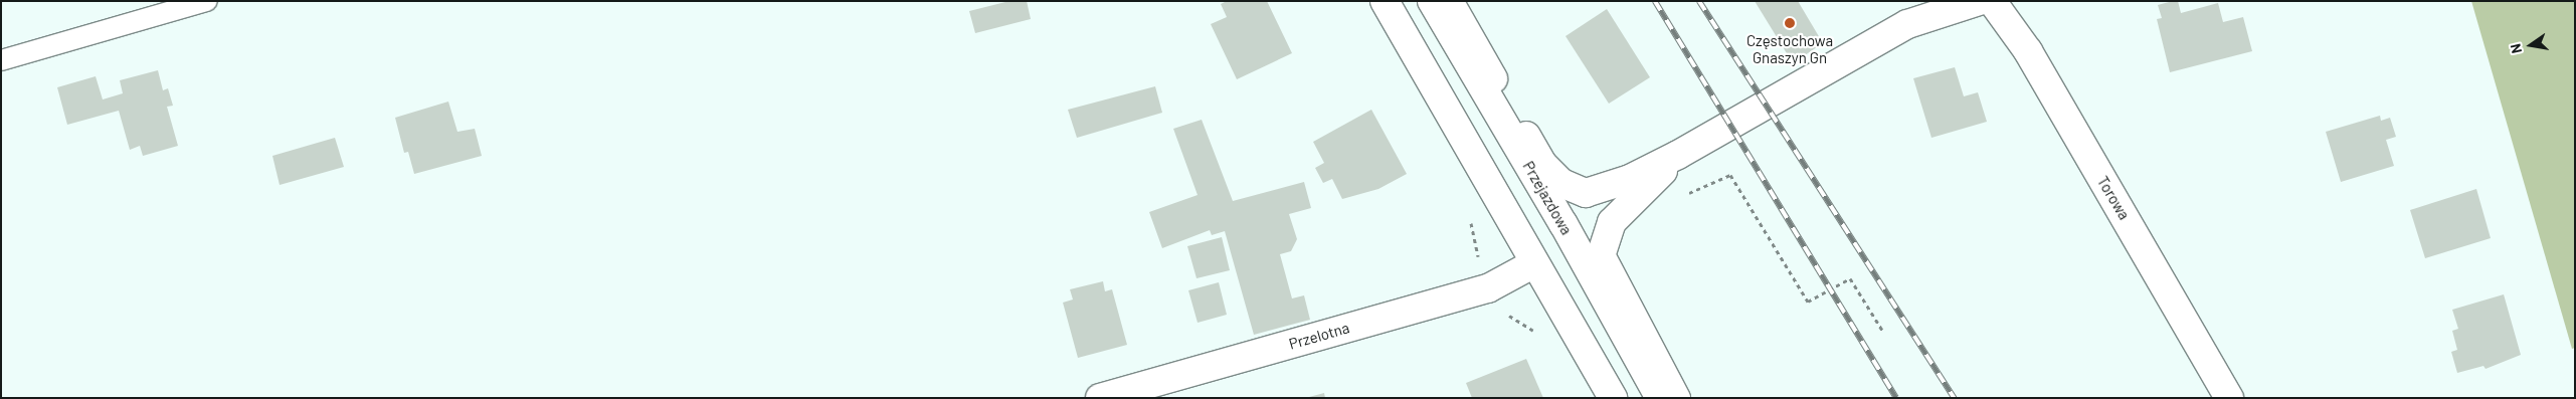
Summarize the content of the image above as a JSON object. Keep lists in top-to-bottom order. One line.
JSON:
{"streets":{"street":["Przejazdowa","Torowa","Przelotna"]},"places":["Częstochowa Gnaszyn Gn"],"north":"left"}
